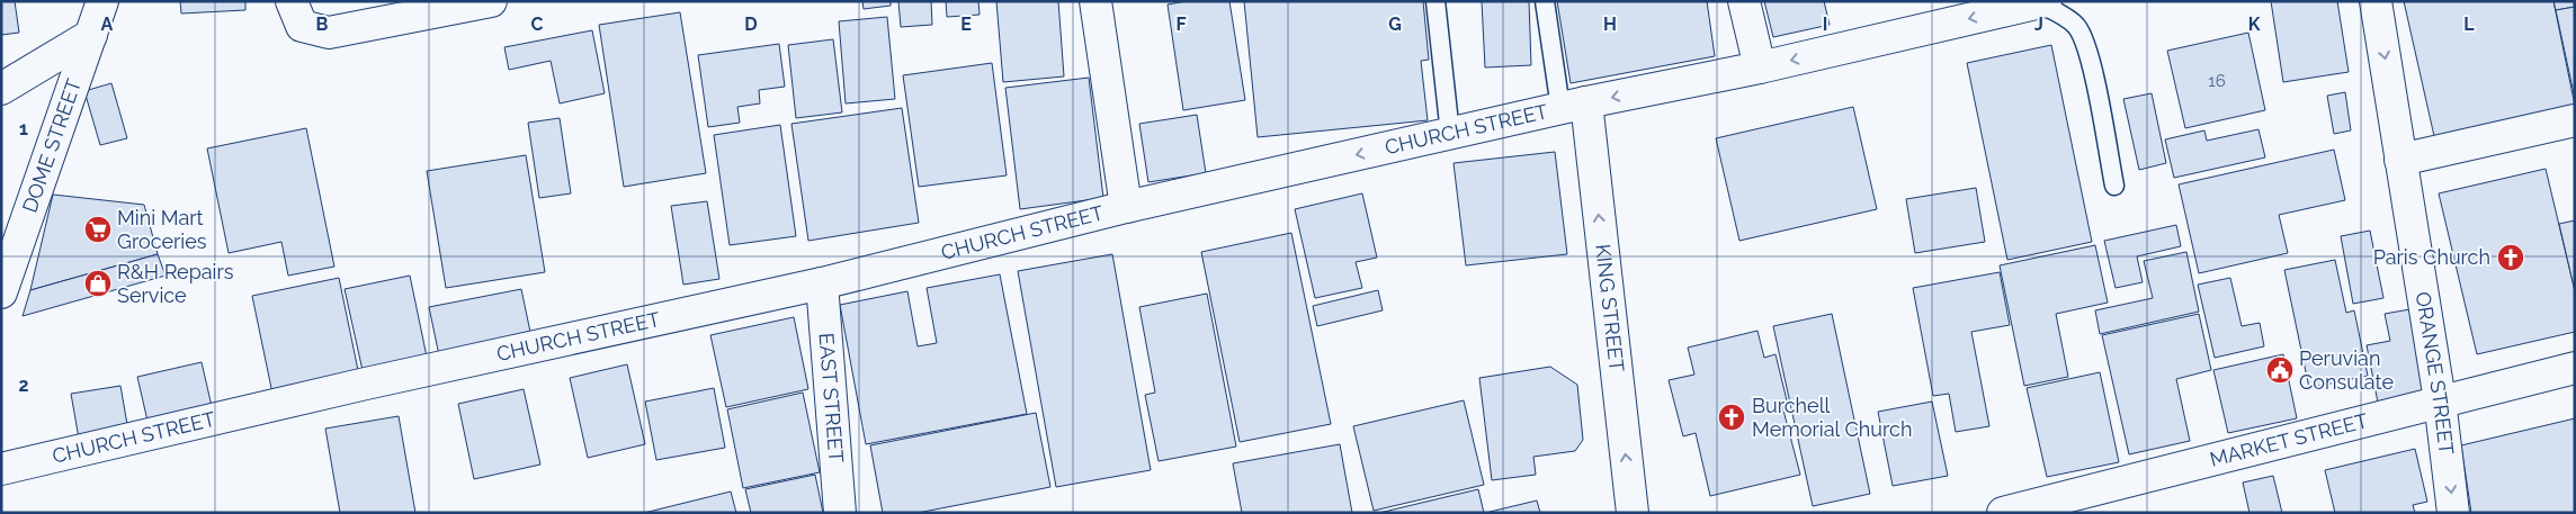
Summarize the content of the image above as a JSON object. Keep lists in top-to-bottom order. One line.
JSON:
{"streets":{"street":["CHURCH STREET","DOME STREET","KING STREET","ORANGE STREET","EAST STREET","MARKET STREET"]},"crossings":[["CHURCH STREET","KING STREET"],["CHURCH STREET","EAST STREET"],["ORANGE STREET","MARKET STREET"]],"one_way":["CHURCH STREET","KING STREET","ORANGE STREET"],"places":{"supermarket":["Mini Mart Groceries"],"church":["Paris Church","Burchell Memorial Church"],"shop":["R&H Repairs Service"],"public building":["Peruvian Consulate"]},"house_numbers":["16"],"grid":{"columns":["A","B","C","D","E","F","G","H","I","J","K","L"],"rows":["1","2"]}}
